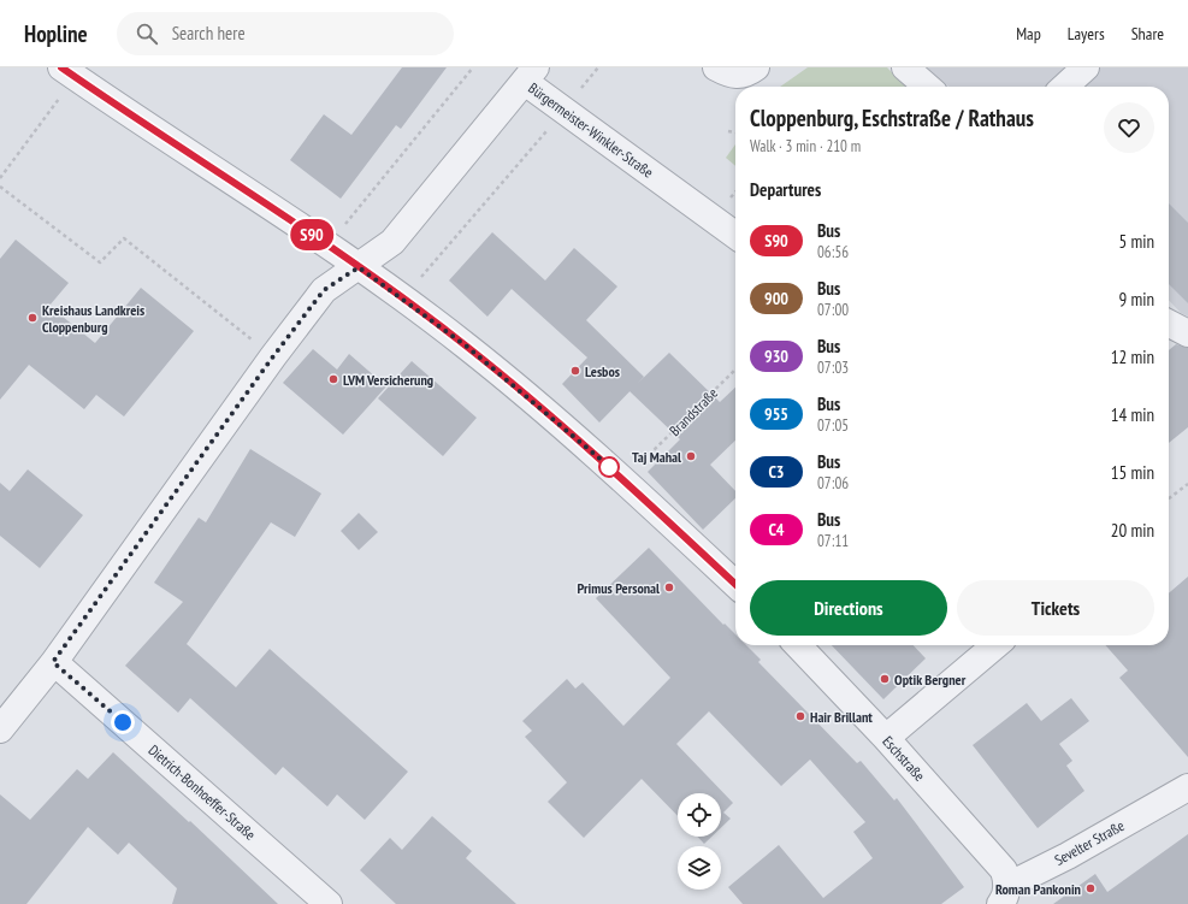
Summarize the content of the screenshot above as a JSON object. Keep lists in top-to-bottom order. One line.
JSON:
{"streets":{"street":["Bürgermeister-Winkler-Straße","Eschstraße","Dietrich-Bonhoeffer-Straße","Sevelter Straße"],"path":["Brandstraße"]},"crossings":[["Bürgermeister-Winkler-Straße","Dietrich-Bonhoeffer-Straße"],["Eschstraße","Sevelter Straße"]],"places":["Kreishaus Landkreis Cloppenburg","Lesbos","LVM Versicherung","Taj Mahal","Primus Personal","Optik Bergner","Hair Brillant","Roman Pankonin"],"lines":["bus line S90"],"page":{"header":"Hopline","search":"Search here","nav":["Map","Layers","Share"],"on_map":"S90","heading":[["Cloppenburg, Eschstraße / Rathaus","Walk · 3 min · 210 m"],"Departures"],"list":[{"mark":"S90","name":"Bus","note":"06:56","value":"5 min"},{"mark":"900","name":"Bus","note":"07:00","value":"9 min"},{"mark":"930","name":"Bus","note":"07:03","value":"12 min"},{"mark":"955","name":"Bus","note":"07:05","value":"14 min"},{"mark":"C3","name":"Bus","note":"07:06","value":"15 min"},{"mark":"C4","name":"Bus","note":"07:11","value":"20 min"}],"buttons":["Directions","Tickets"]}}
